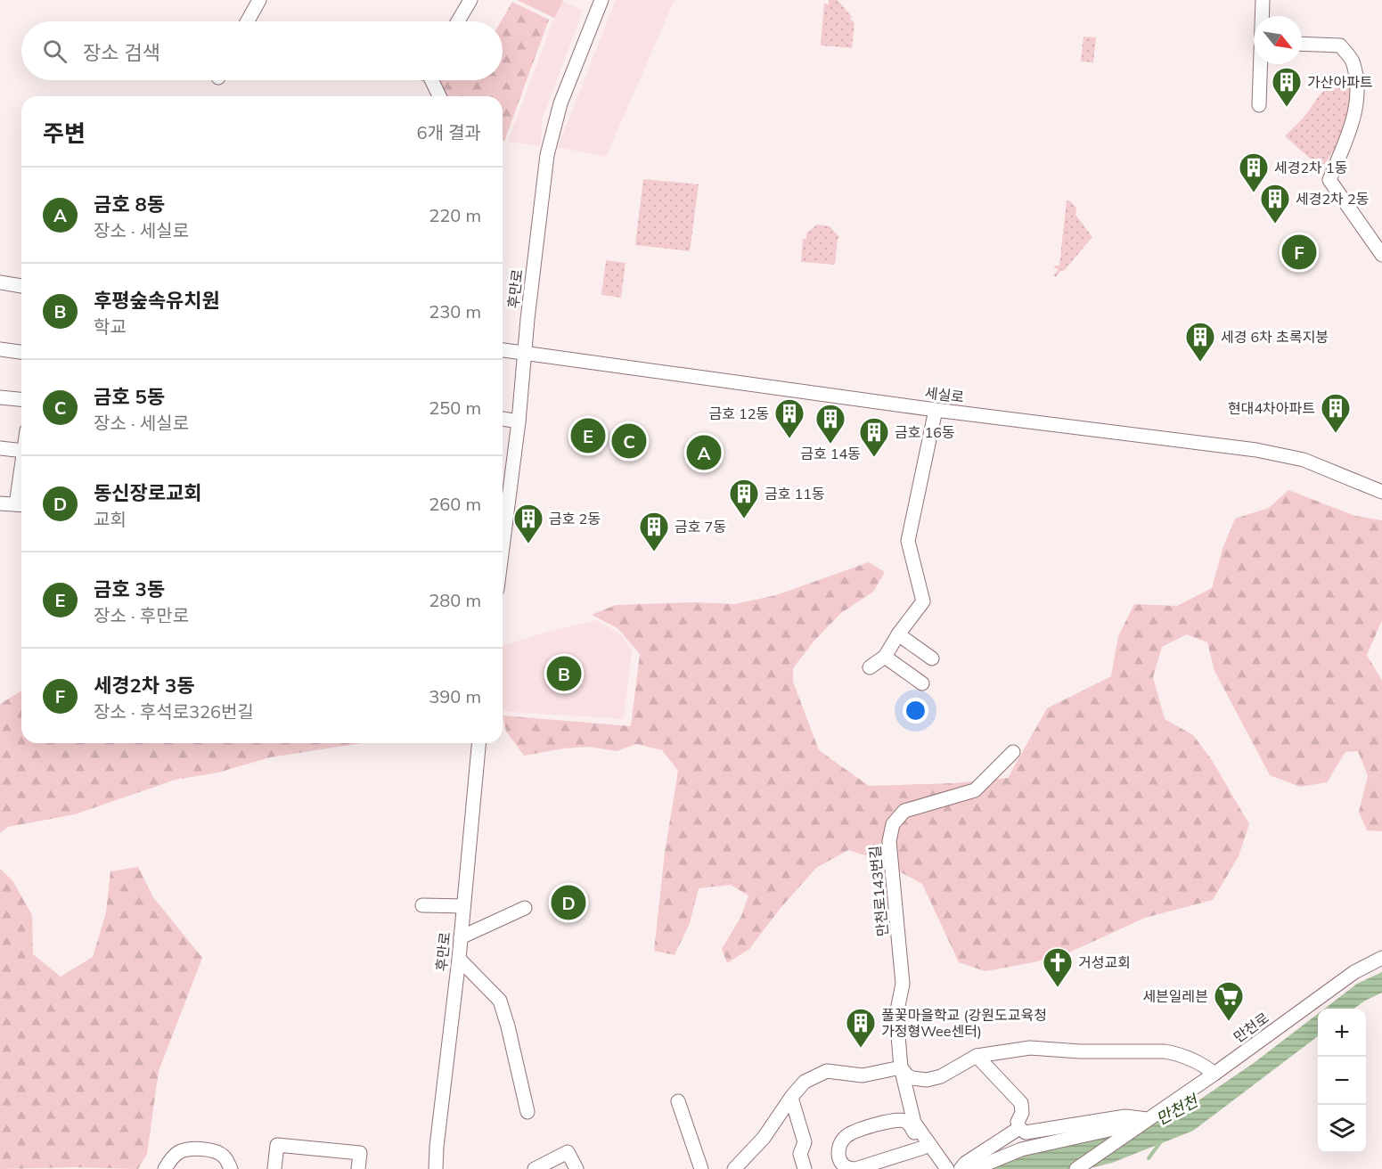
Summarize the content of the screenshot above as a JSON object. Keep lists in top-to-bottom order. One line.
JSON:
{"streets":{"street":["후만로","세실로","만천로143번길","만천로"]},"crossings":[["후만로","세실로"]],"water":["만천천"],"places":{"building":["가산아파트","세경2차 1동","세경2차 2동","세경 6차 초록지붕","현대4차아파트","금호 12동","금호 14동","금호 16동","금호 11동","금호 2동","금호 7동","풀꽃마을학교 (강원도교육청 가정형Wee센터)"],"church":["거성교회"],"supermarket":["세븐일레븐"]},"north":"bottom right","page":{"search":"장소 검색","heading":["주변","6개 결과"],"list":[{"mark":"A","name":"금호 8동","note":"장소 · 세실로","value":"220 m"},{"mark":"B","name":"후평숲속유치원","note":"학교","value":"230 m"},{"mark":"C","name":"금호 5동","note":"장소 · 세실로","value":"250 m"},{"mark":"D","name":"동신장로교회","note":"교회","value":"260 m"},{"mark":"E","name":"금호 3동","note":"장소 · 후만로","value":"280 m"},{"mark":"F","name":"세경2차 3동","note":"장소 · 후석로326번길","value":"390 m"}],"pins":["F","E","C","A","B","D"],"map_buttons":["+","−"]}}
